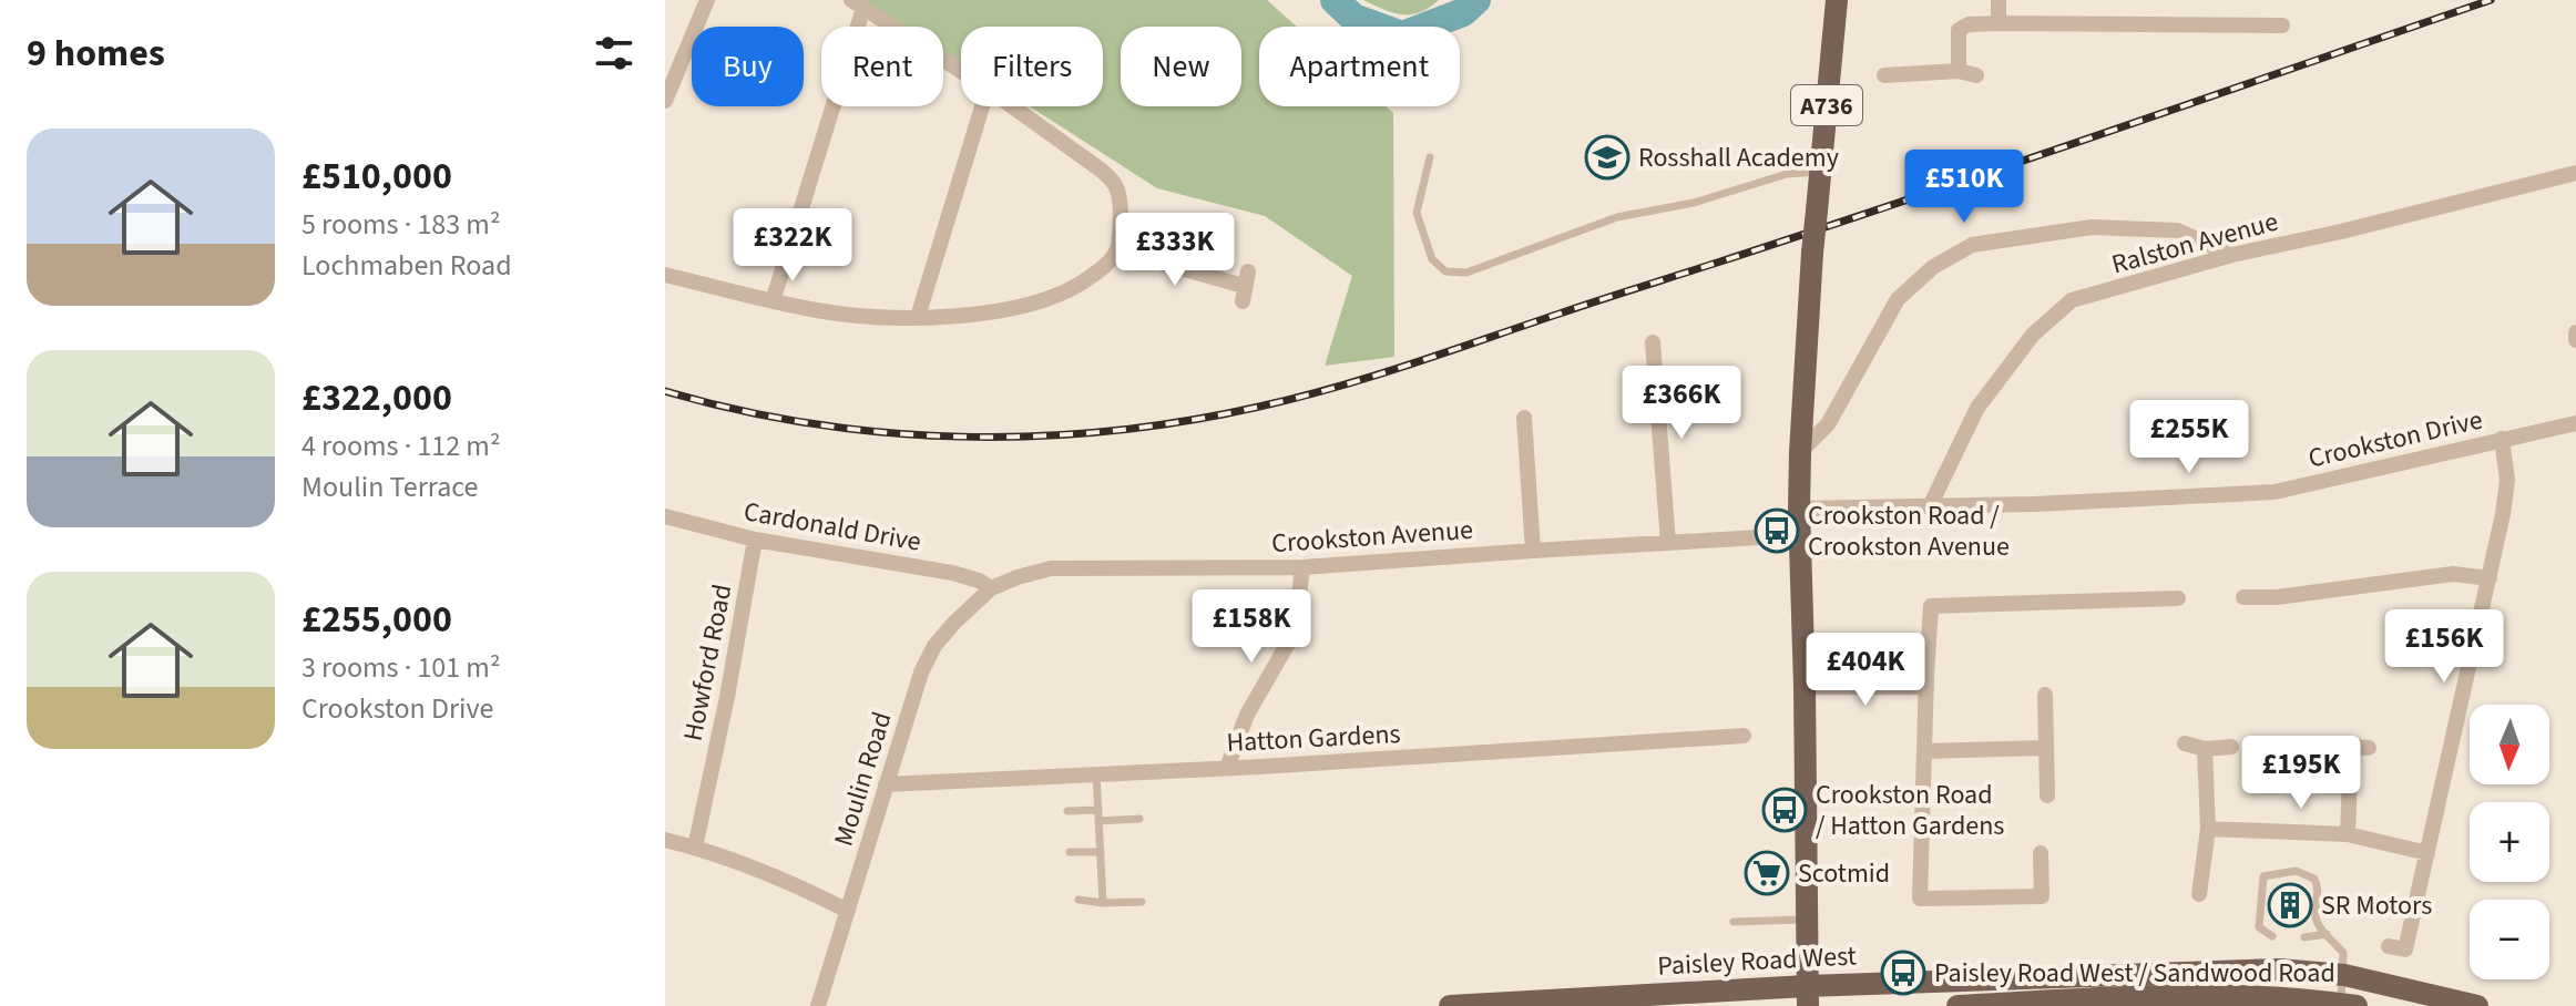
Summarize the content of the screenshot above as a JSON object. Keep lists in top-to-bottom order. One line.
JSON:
{"streets":{"main road":["A736","Paisley Road West"],"street":["Ralston Avenue","Crookston Drive","Cardonald Drive","Crookston Avenue","Howford Road","Hatton Gardens","Moulin Road"]},"crossings":[["A736","Crookston Drive"],["A736","Paisley Road West"],["Ralston Avenue","Crookston Drive"],["Cardonald Drive","Crookston Avenue"],["Cardonald Drive","Howford Road"],["Cardonald Drive","Moulin Road"],["Crookston Avenue","Moulin Road"],["Hatton Gardens","Moulin Road"]],"places":{"school or university":["Rosshall Academy"],"bus stop":["Crookston Road / Crookston Avenue","Crookston Road / Hatton Gardens","Paisley Road West / Sandwood Road"],"supermarket":["Scotmid"],"building":["SR Motors"]},"north":"bottom","page":{"heading":"9 homes","chip":["Buy","Rent","Filters","New","Apartment"],"list":[{"name":"£510,000","note":"5 rooms · 183 m² · Lochmaben Road"},{"name":"£322,000","note":"4 rooms · 112 m² · Moulin Terrace"},{"name":"£255,000","note":"3 rooms · 101 m² · Crookston Drive"}],"price":["£510K","£322K","£333K","£366K","£255K","£158K","£156K","£404K","£195K"],"map_buttons":["+","−"]}}
